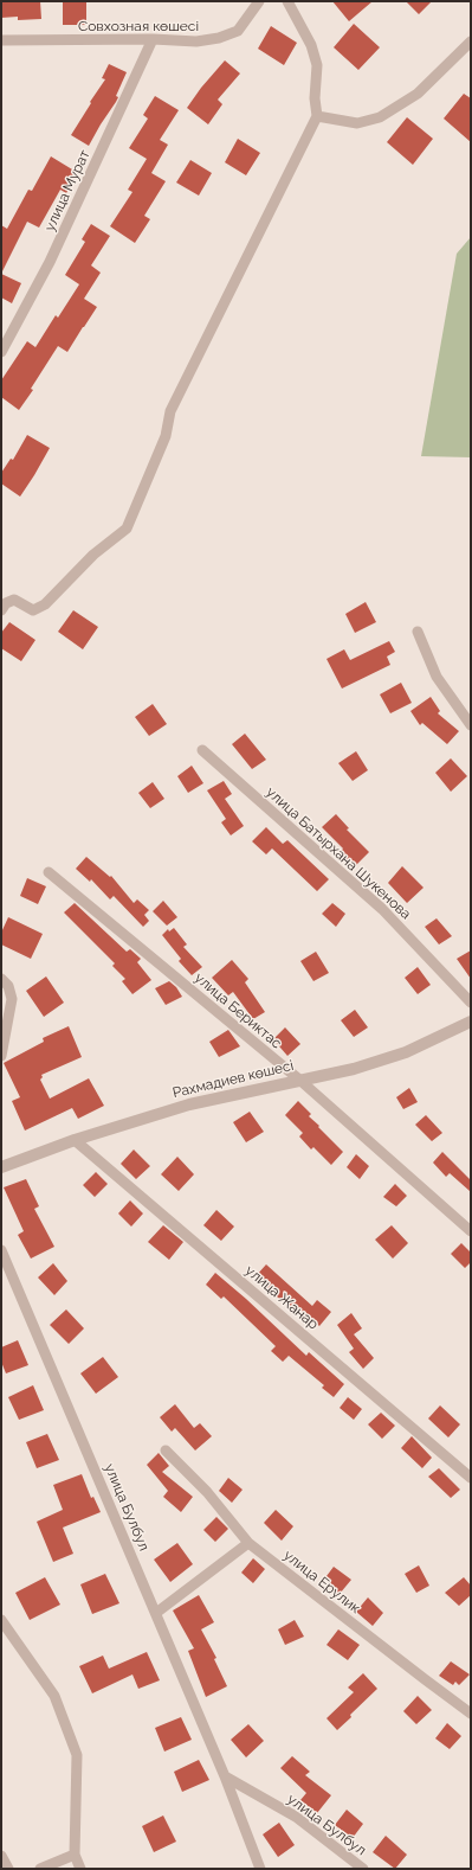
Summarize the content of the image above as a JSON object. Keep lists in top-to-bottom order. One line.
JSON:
{"streets":{"street":["Совхозная көшесі","улица Мурат","улица Батырхана Шукенова","улица Бериктас","Рахмадиев көшесі","улица Жанар","улица Булбул","улица Ерулик"]},"crossings":[["Совхозная көшесі","улица Мурат"],["улица Бериктас","Рахмадиев көшесі"],["Рахмадиев көшесі","улица Жанар"]]}
